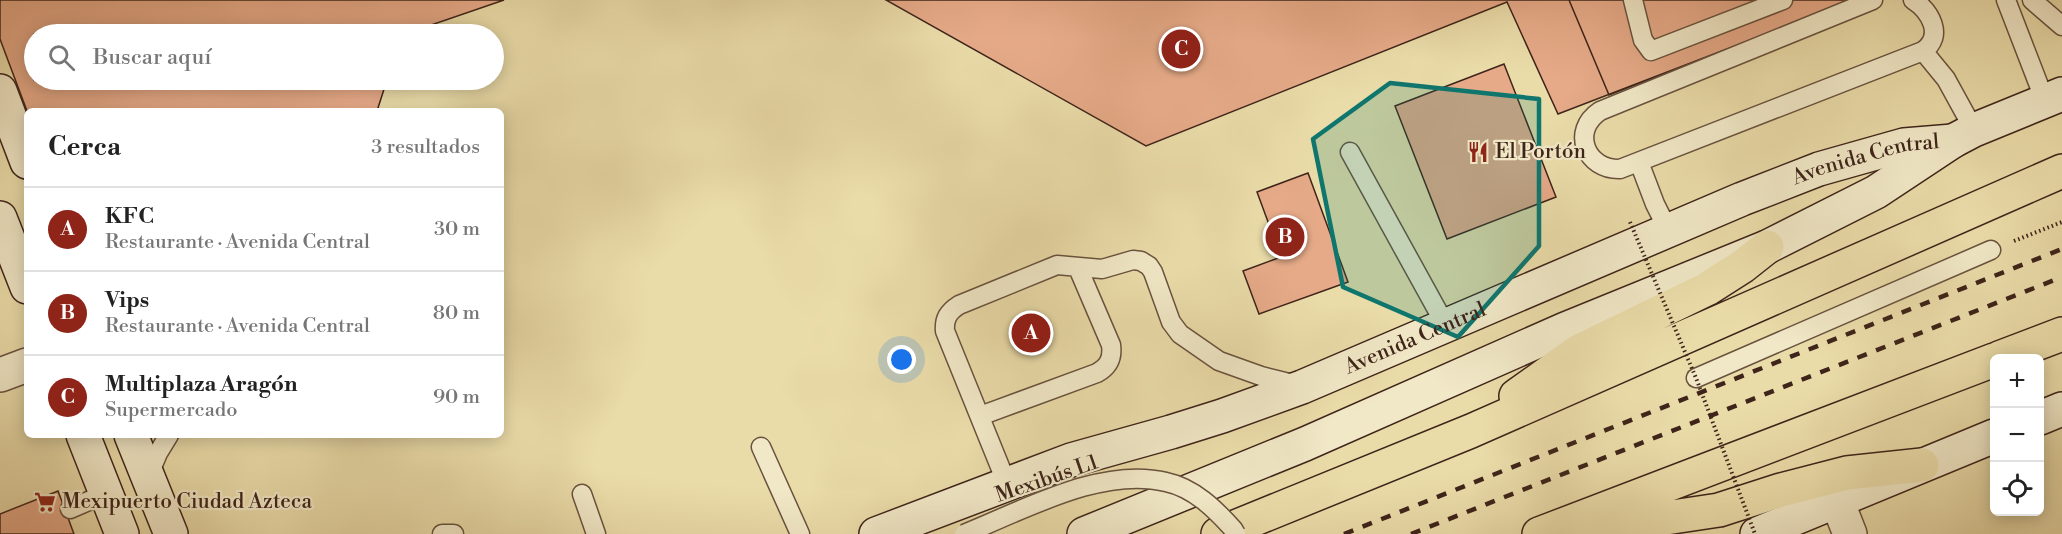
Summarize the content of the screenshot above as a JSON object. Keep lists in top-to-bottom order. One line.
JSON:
{"streets":{"main road":["Avenida Central"],"lane":["Mexibús L1"]},"places":{"restaurant":["El Portón"],"supermarket":["Mexipuerto Ciudad Azteca"]},"page":{"search":"Buscar aquí","pins":["C","B","A"],"heading":["Cerca","3 resultados"],"list":[{"mark":"A","name":"KFC","note":"Restaurante · Avenida Central","value":"30 m"},{"mark":"B","name":"Vips","note":"Restaurante · Avenida Central","value":"80 m"},{"mark":"C","name":"Multiplaza Aragón","note":"Supermercado","value":"90 m"}],"map_buttons":["+","−"]}}
